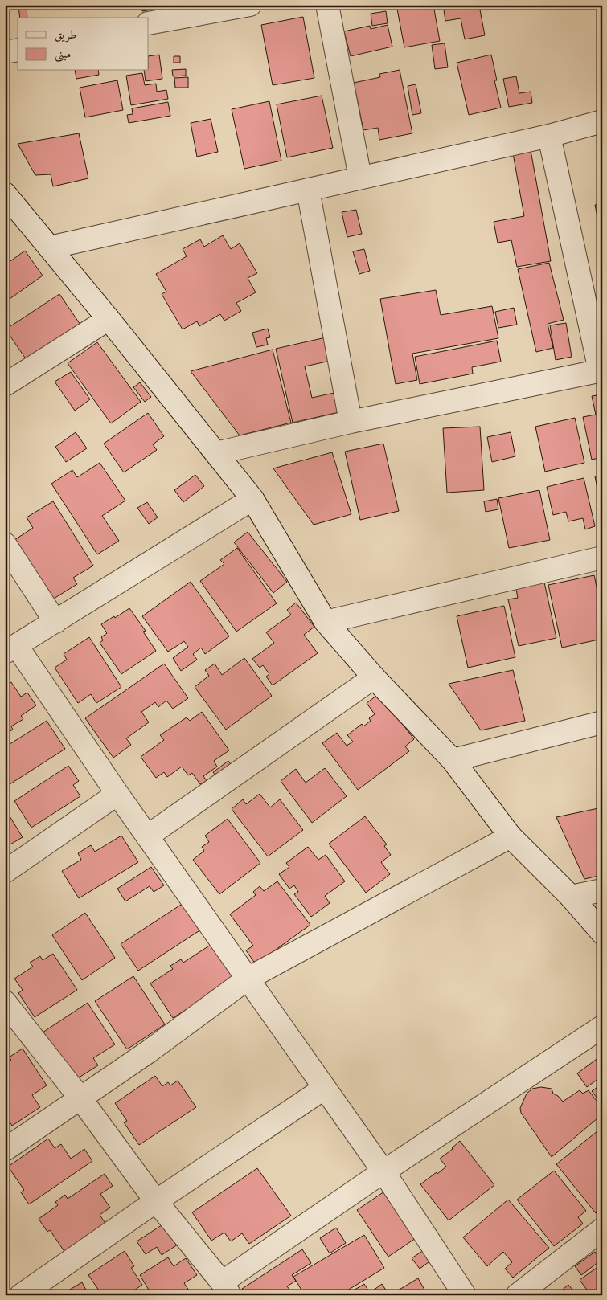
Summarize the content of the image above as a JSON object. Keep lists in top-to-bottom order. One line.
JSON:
{"legend":["طريق","مبنى"]}
